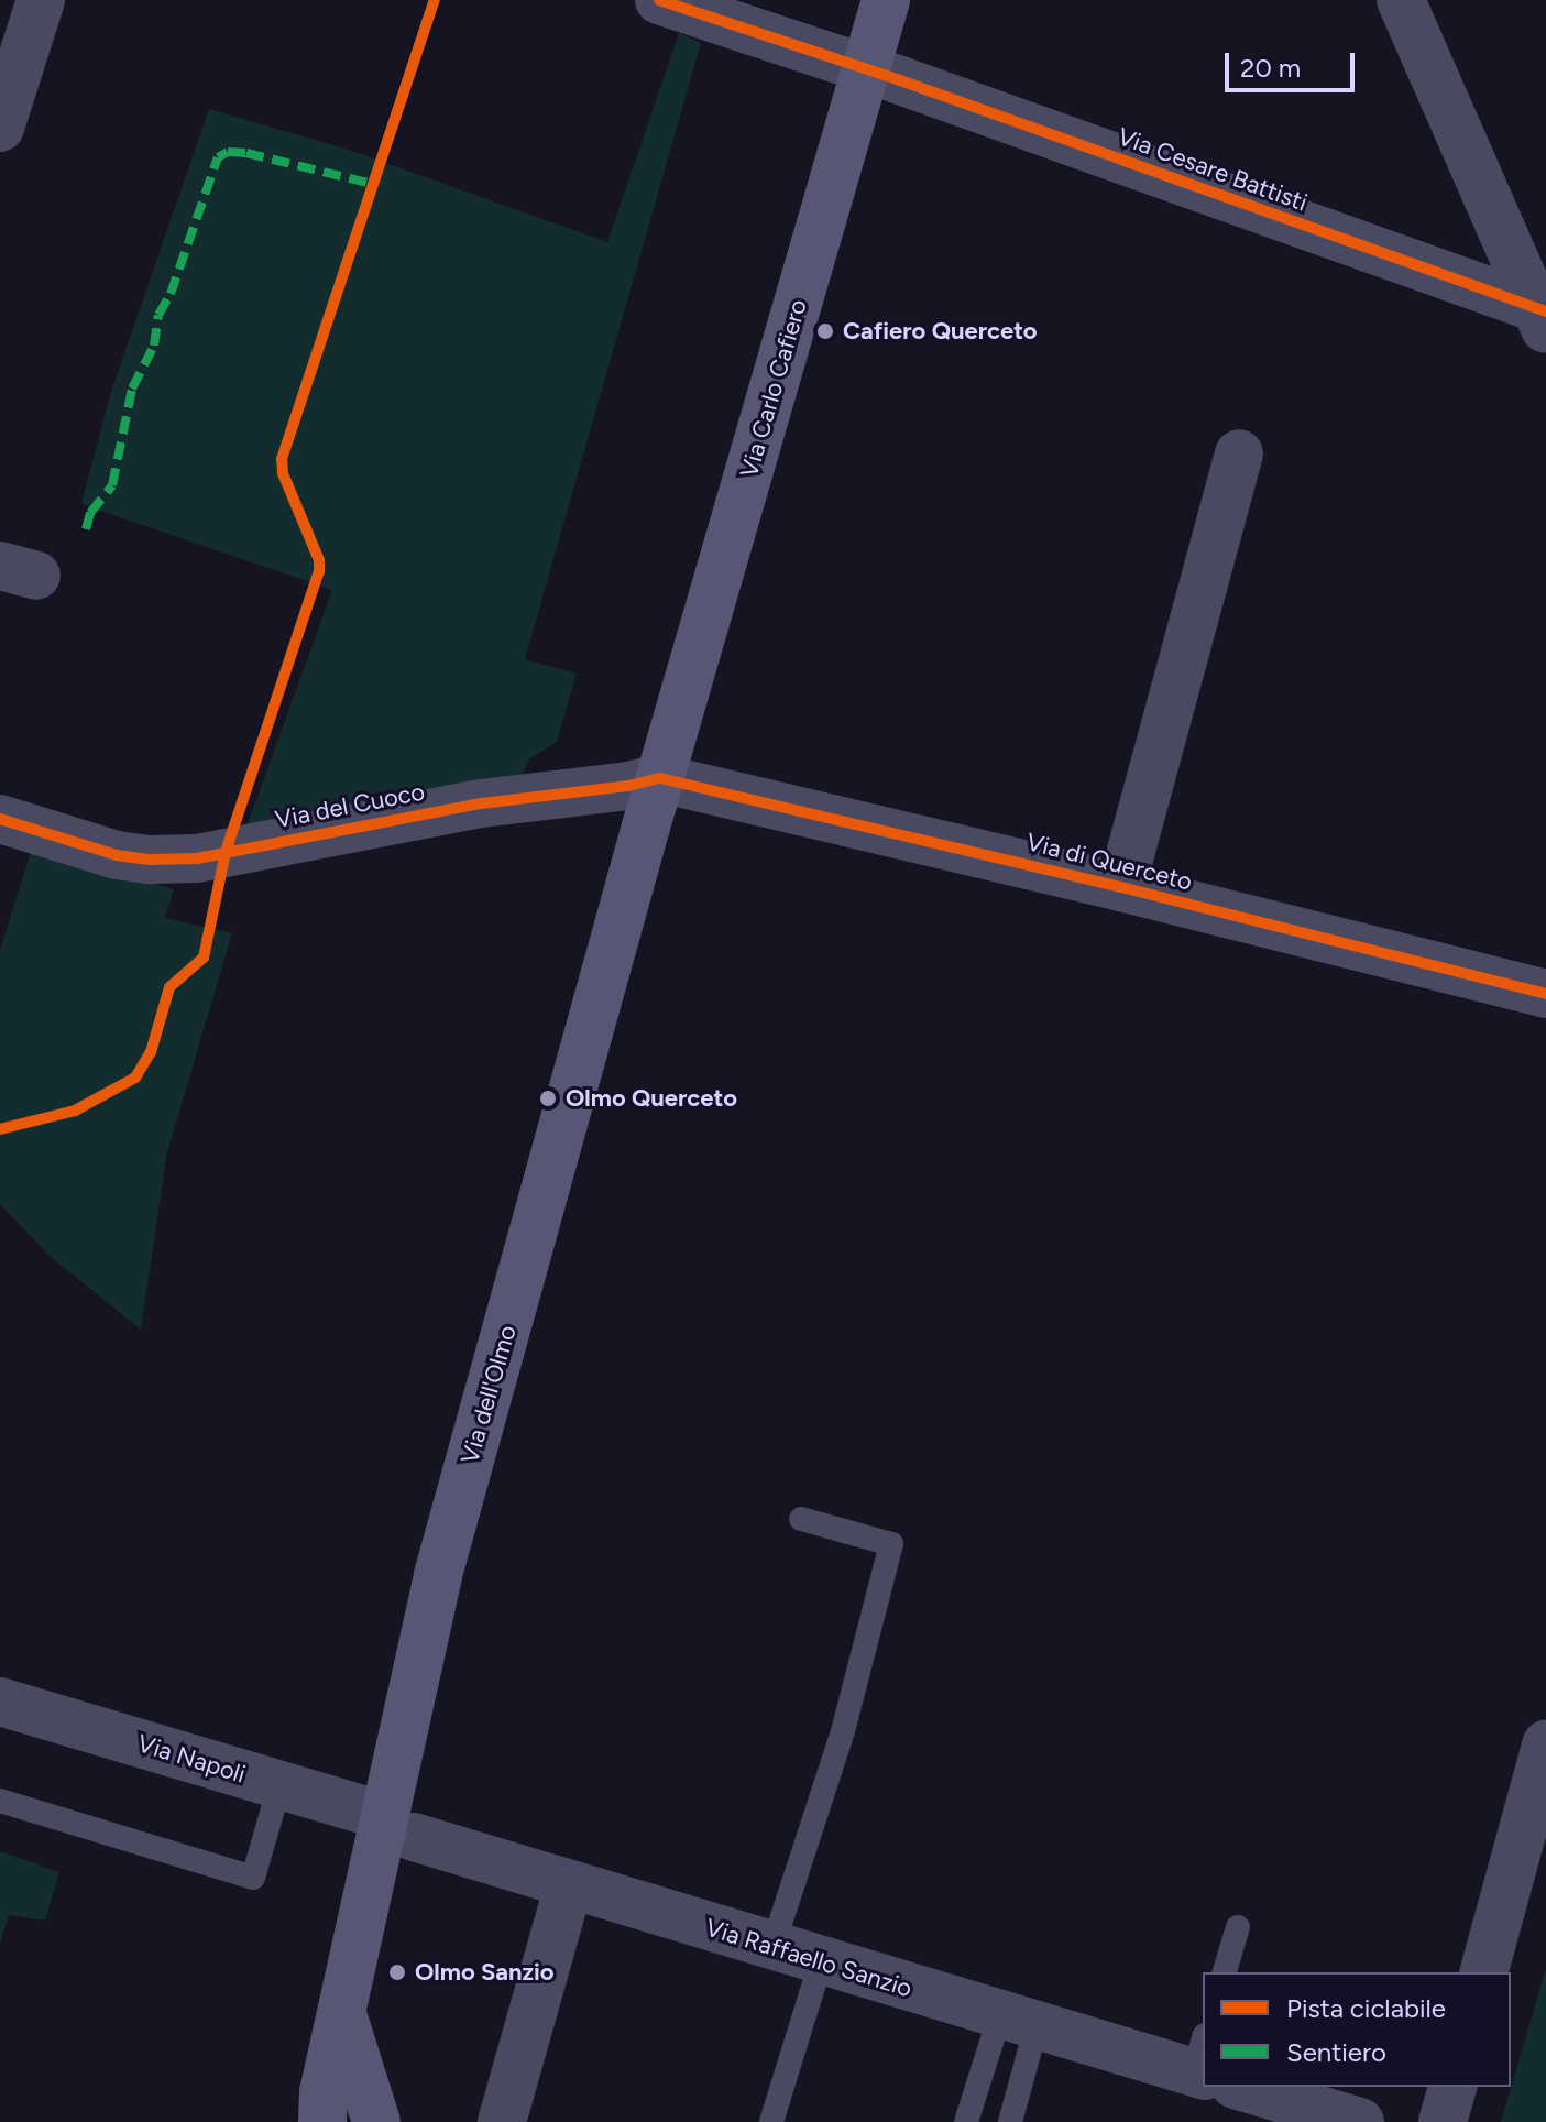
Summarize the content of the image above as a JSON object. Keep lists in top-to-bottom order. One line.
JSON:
{"streets":{"main road":["Via Carlo Cafiero","Via dell'Olmo"],"street":["Via Cesare Battisti","Via del Cuoco","Via di Querceto","Via Napoli","Via Raffaello Sanzio"]},"crossings":[["Via Cesare Battisti","Via Carlo Cafiero"],["Via Carlo Cafiero","Via del Cuoco"],["Via Carlo Cafiero","Via di Querceto"],["Via Carlo Cafiero","Via dell'Olmo"],["Via del Cuoco","Via di Querceto"],["Via del Cuoco","Via dell'Olmo"],["Via di Querceto","Via dell'Olmo"],["Via dell'Olmo","Via Napoli"],["Via dell'Olmo","Via Raffaello Sanzio"],["Via Napoli","Via Raffaello Sanzio"]],"places":["Cafiero Querceto","Olmo Querceto","Olmo Sanzio"],"legend":["Pista ciclabile","Sentiero"],"scale_bar":"20 m"}
